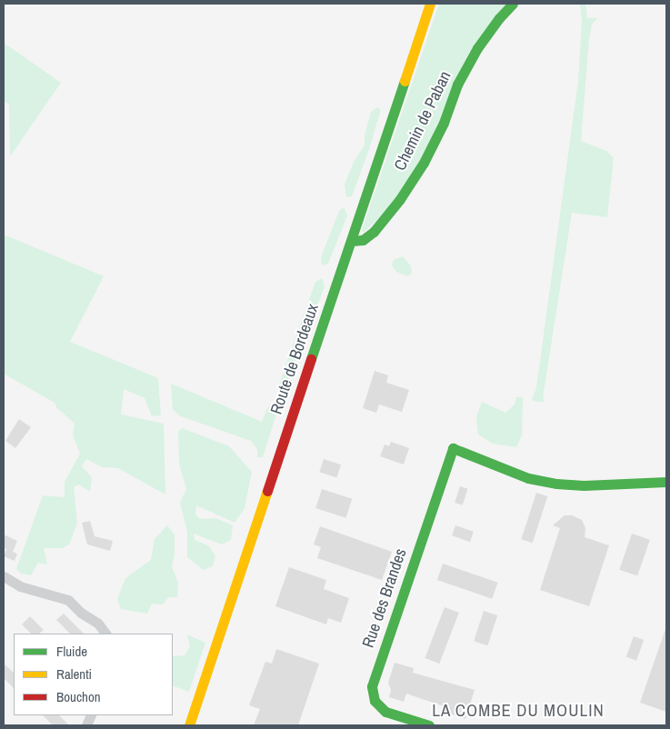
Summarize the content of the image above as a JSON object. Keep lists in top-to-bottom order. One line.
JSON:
{"streets":{"street":["Chemin de Paban","Route de Bordeaux","Rue des Brandes"]},"crossings":[["Chemin de Paban","Route de Bordeaux"]],"districts":["LA COMBE DU MOULIN"],"legend":["Fluide","Ralenti","Bouchon"]}
